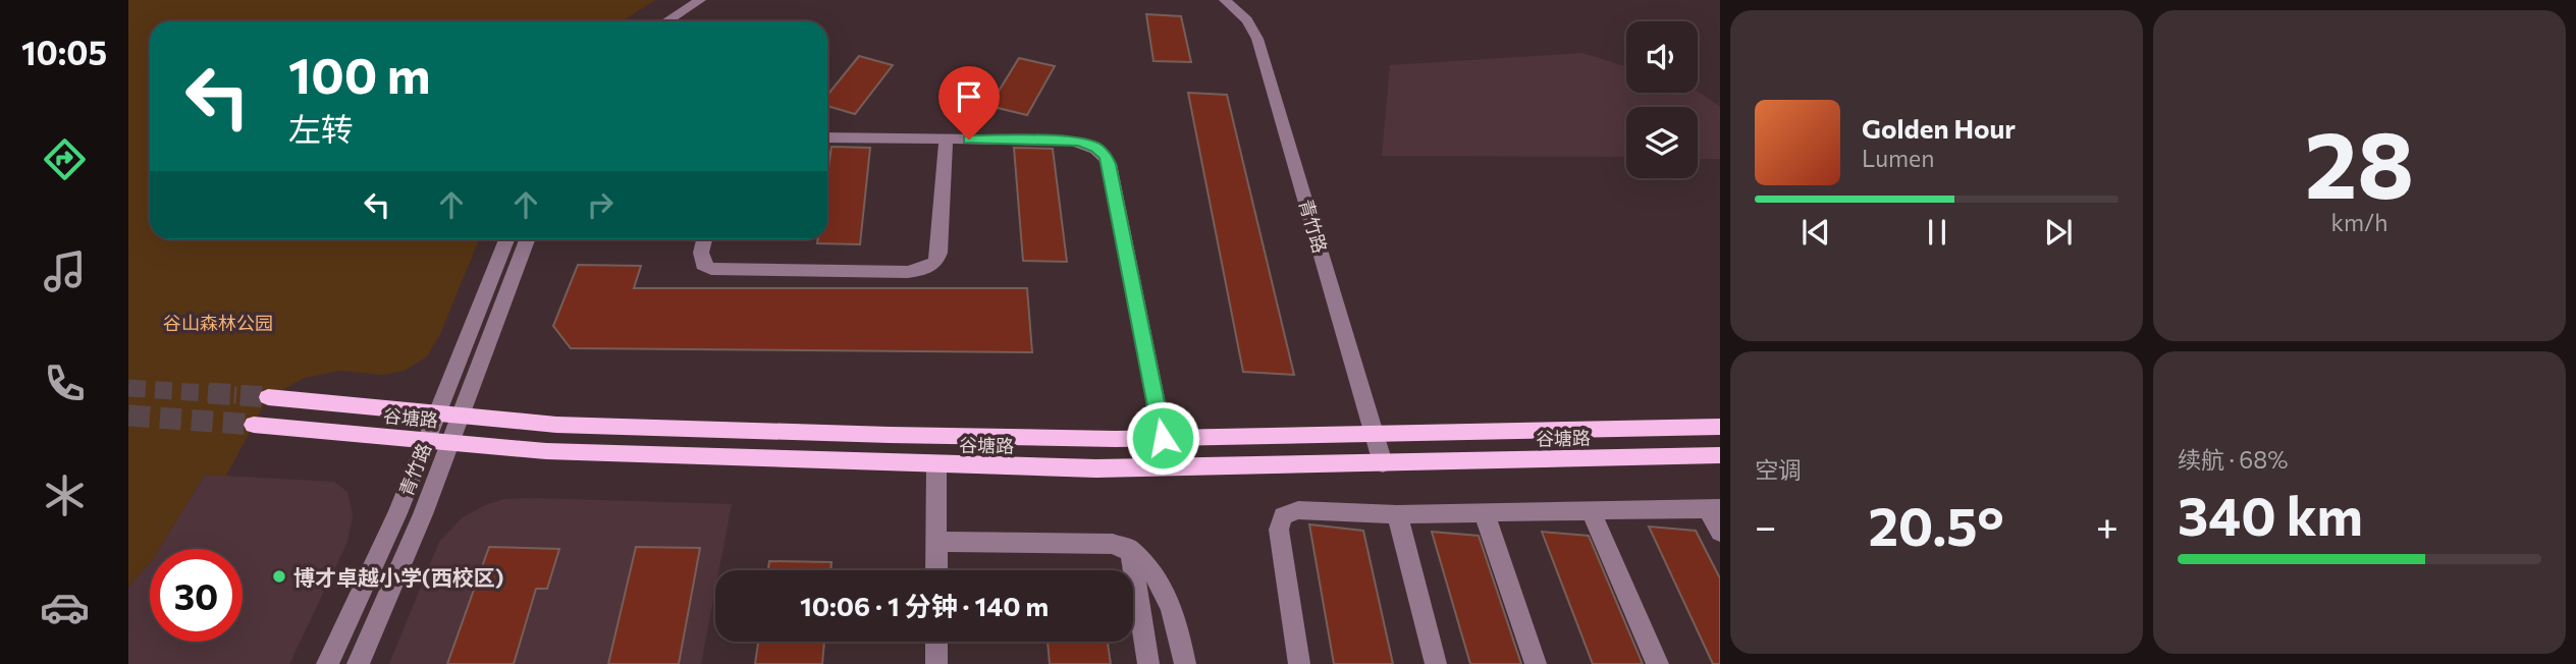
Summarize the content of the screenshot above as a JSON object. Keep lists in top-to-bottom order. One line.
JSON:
{"streets":{"main road":["谷塘路"],"street":["青竹路"]},"crossings":[["青竹路","谷塘路"]],"parks":["谷山森林公园"],"places":["博才卓越小学(西校区)"],"page":{"tabs":"10:05","tile":[["28","km/h"],"空调",["续航 · 68%","340 km"]],"turn":["100 m","左转"],"song":["Golden Hour","Lumen"],"heat":["−","20.5°","+"],"limit":"30","trip":"10:06 · 1 分钟 · 140 m"}}
